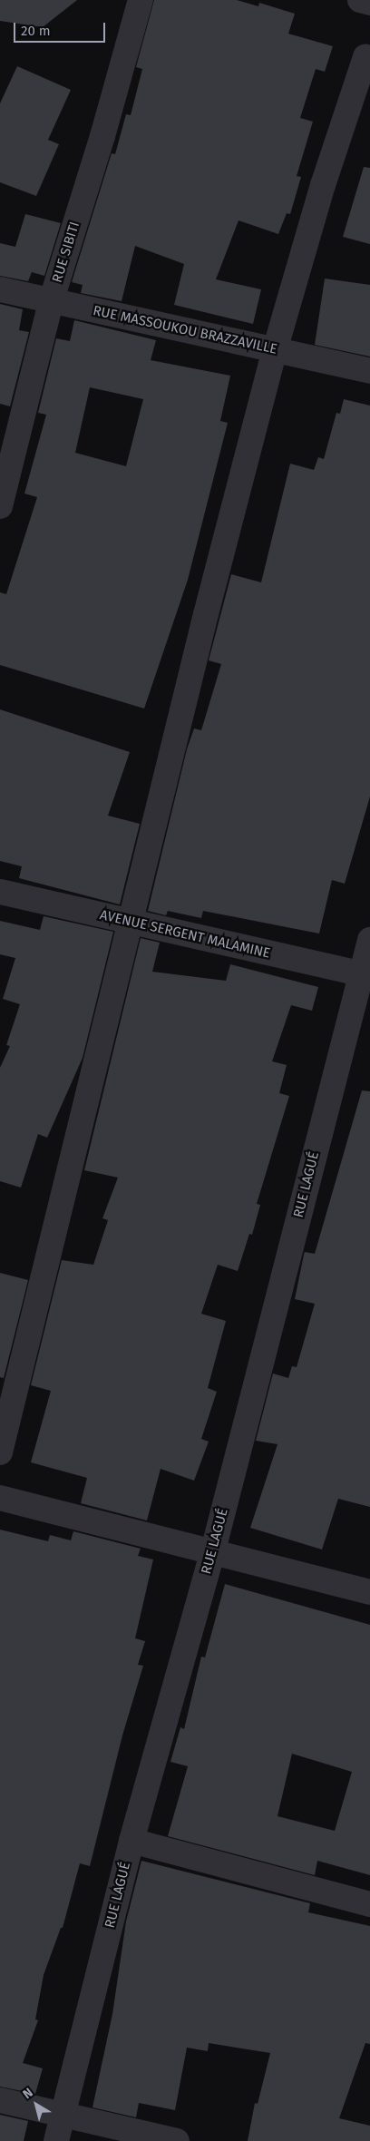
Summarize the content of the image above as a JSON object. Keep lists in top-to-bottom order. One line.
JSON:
{"streets":{"street":["RUE SIBITI","RUE MASSOUKOU BRAZZAVILLE","AVENUE SERGENT MALAMINE","RUE LAGUÉ"]},"crossings":[["RUE SIBITI","RUE MASSOUKOU BRAZZAVILLE"],["AVENUE SERGENT MALAMINE","RUE LAGUÉ"]],"scale_bar":"20 m","north":"top left"}
